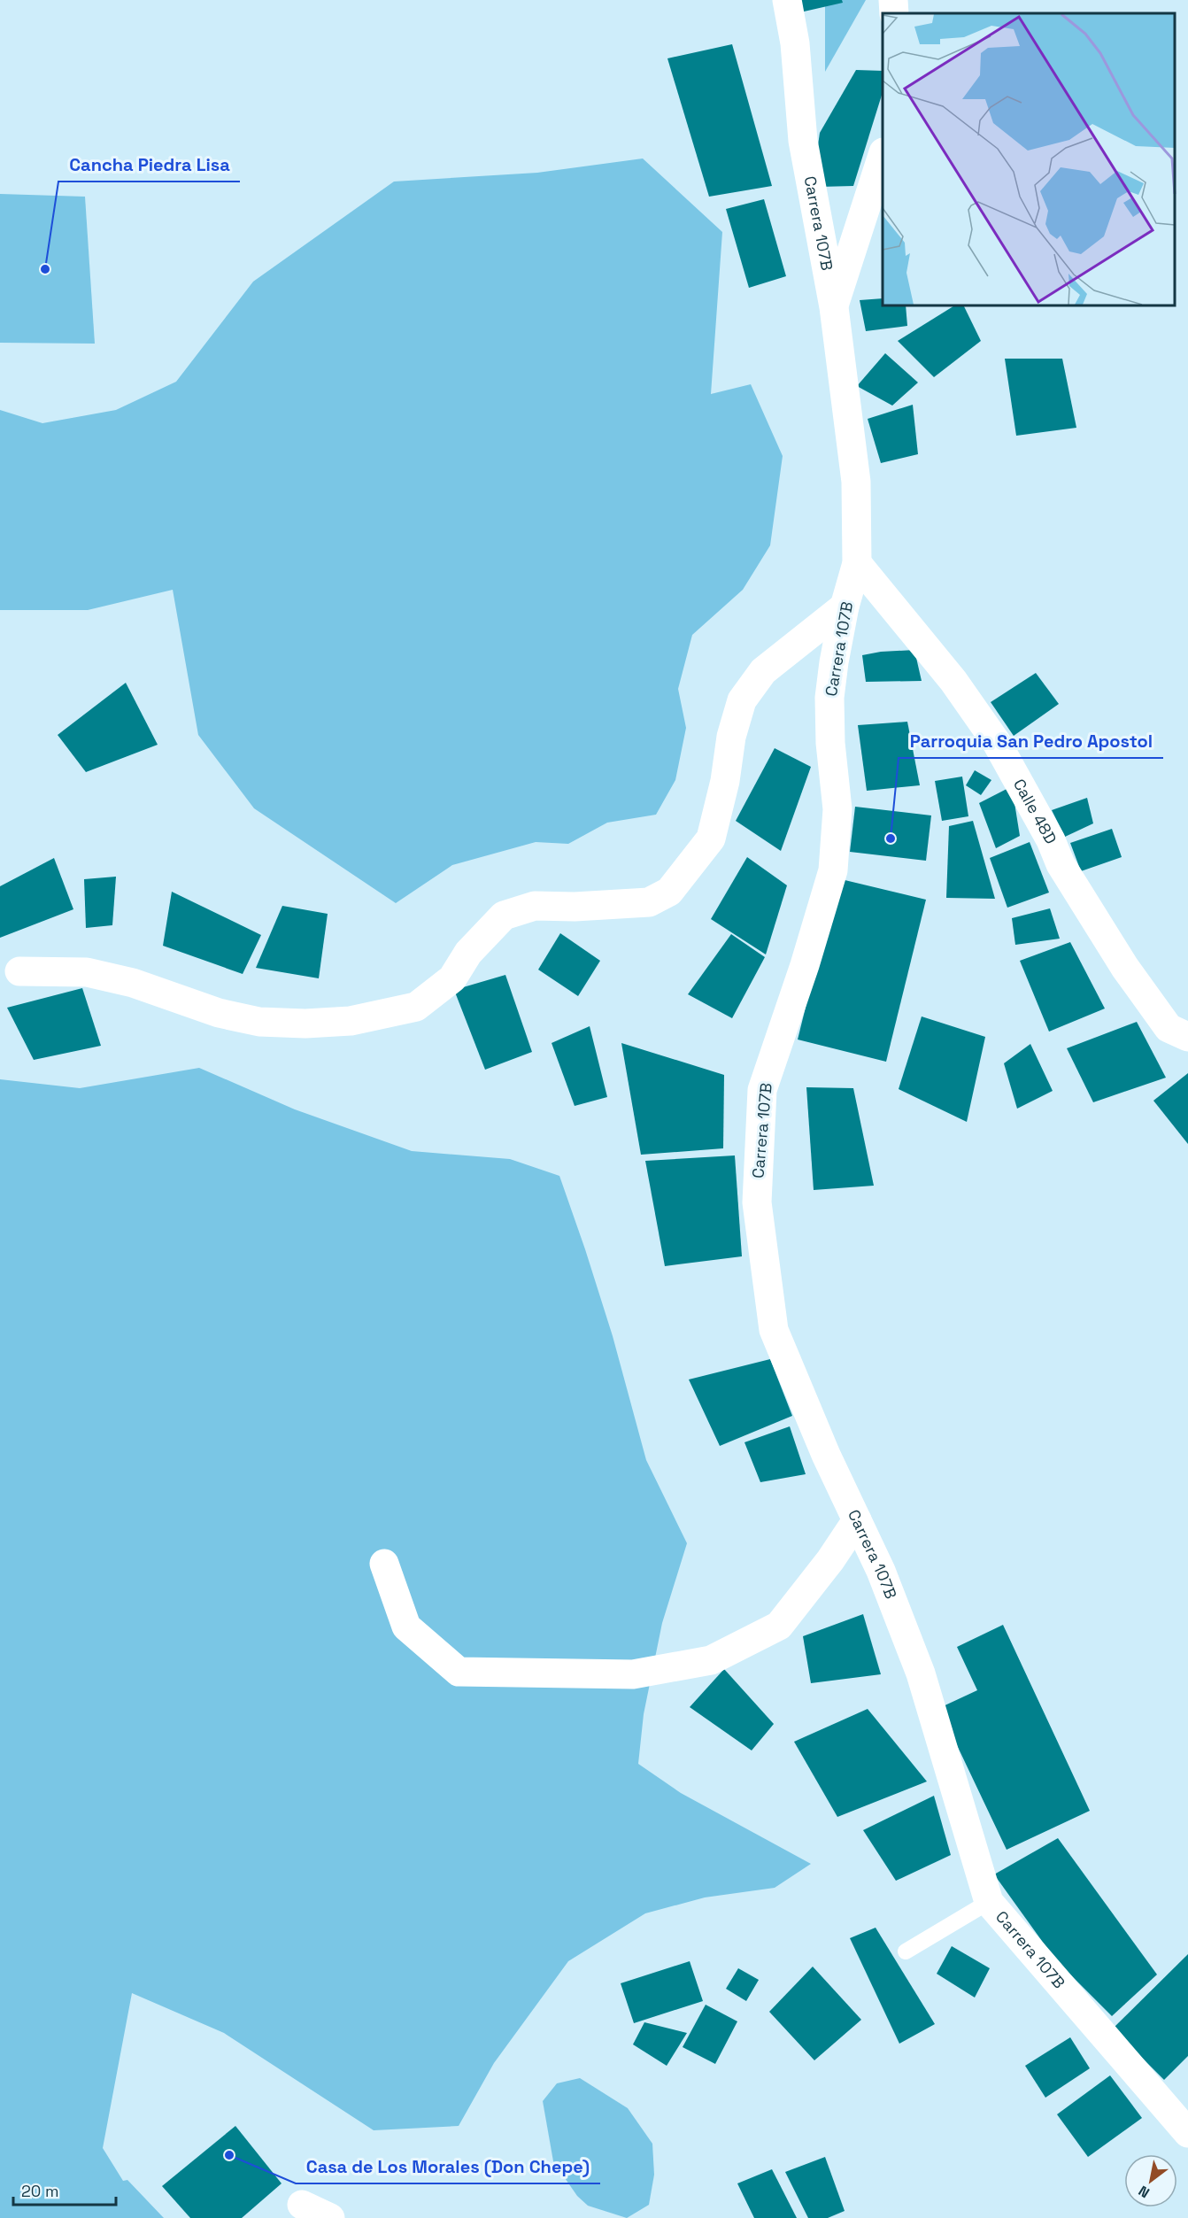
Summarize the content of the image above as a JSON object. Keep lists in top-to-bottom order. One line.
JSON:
{"streets":{"street":["Carrera 107B","Calle 48D"]},"crossings":[["Carrera 107B","Calle 48D"]],"places":["Cancha Piedra Lisa","Parroquia San Pedro Apostol","Casa de Los Morales (Don Chepe)"],"scale_bar":"20 m","north":"bottom left"}
